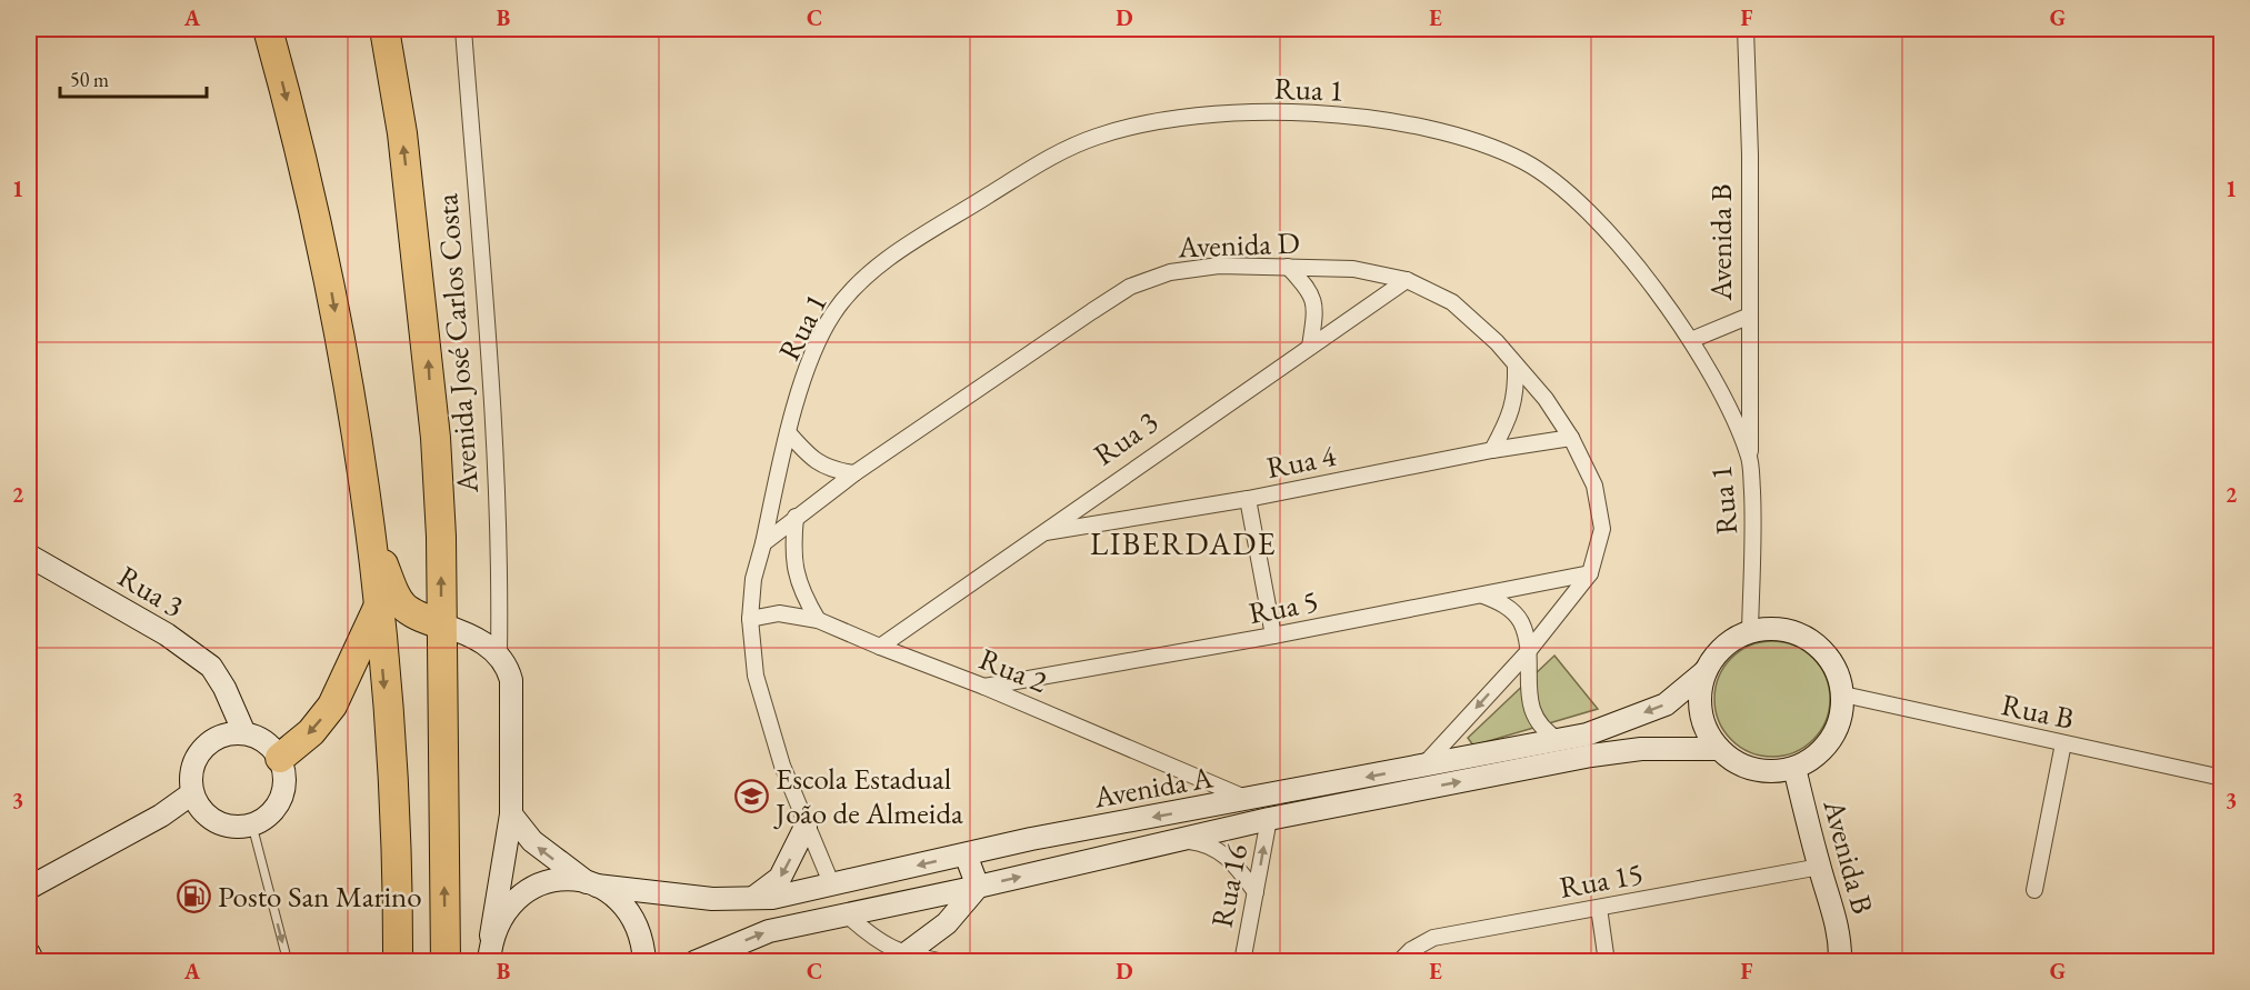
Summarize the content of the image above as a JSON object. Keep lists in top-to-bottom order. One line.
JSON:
{"streets":{"street":["Rua 1","Avenida B","Avenida D","Avenida José Carlos Costa","Rua 3","Rua 4","Rua 5","Rua 2","Rua B","Avenida A","Rua 15","Rua 16"]},"crossings":[["Rua 1","Avenida B"],["Rua 1","Avenida D"],["Rua 1","Rua B"],["Rua 1","Avenida A"],["Avenida B","Rua B"],["Avenida B","Avenida A"],["Avenida B","Rua 15"],["Avenida D","Rua 3"],["Avenida D","Rua 4"],["Avenida D","Rua 5"],["Avenida D","Avenida A"],["Avenida José Carlos Costa","Avenida A"],["Rua 3","Rua 4"],["Rua 3","Rua 2"],["Rua 5","Rua 2"],["Rua 2","Avenida A"],["Rua B","Avenida A"],["Avenida A","Rua 16"]],"one_way":["Rua 16"],"districts":["LIBERDADE"],"places":{"school or university":["Escola Estadual João de Almeida"],"fuel station":["Posto San Marino"]},"scale_bar":"50 m","grid":{"columns":["A","B","C","D","E","F","G"],"rows":["1","2","3"]}}
